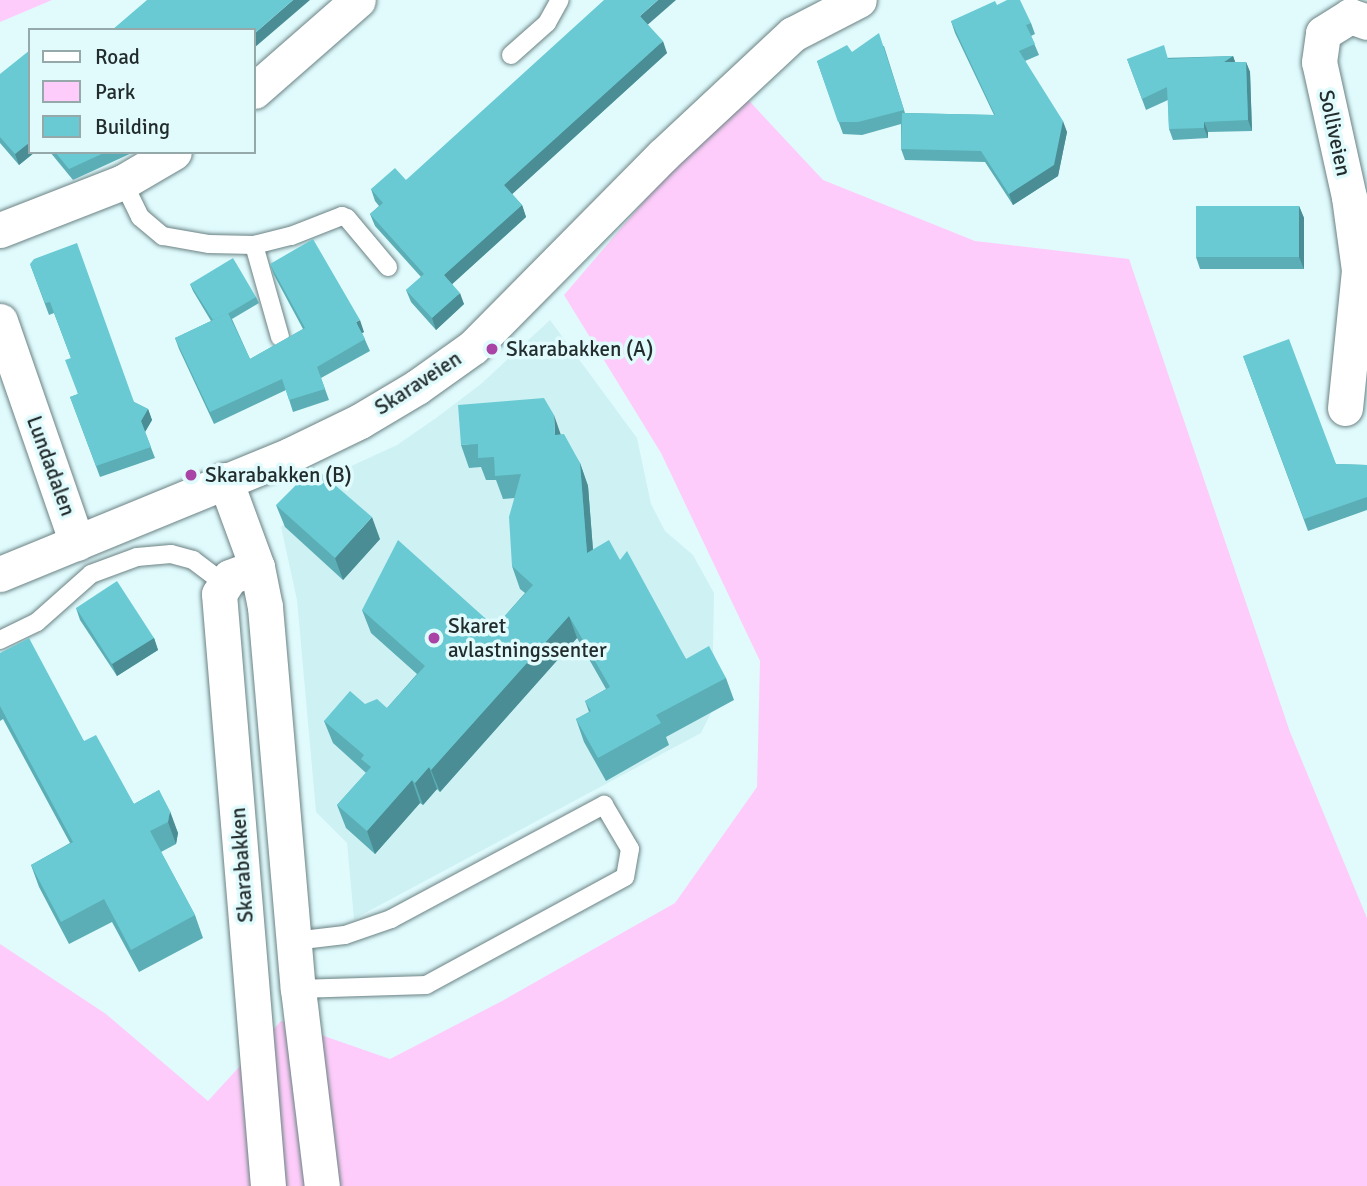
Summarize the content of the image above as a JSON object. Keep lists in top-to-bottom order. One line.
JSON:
{"streets":{"street":["Solliveien","Skaraveien","Lundadalen","Skarabakken"]},"crossings":[["Skaraveien","Lundadalen"]],"places":["Skarabakken (A)","Skarabakken (B)","Skaret avlastningssenter"],"legend":["Road","Park","Building"]}
